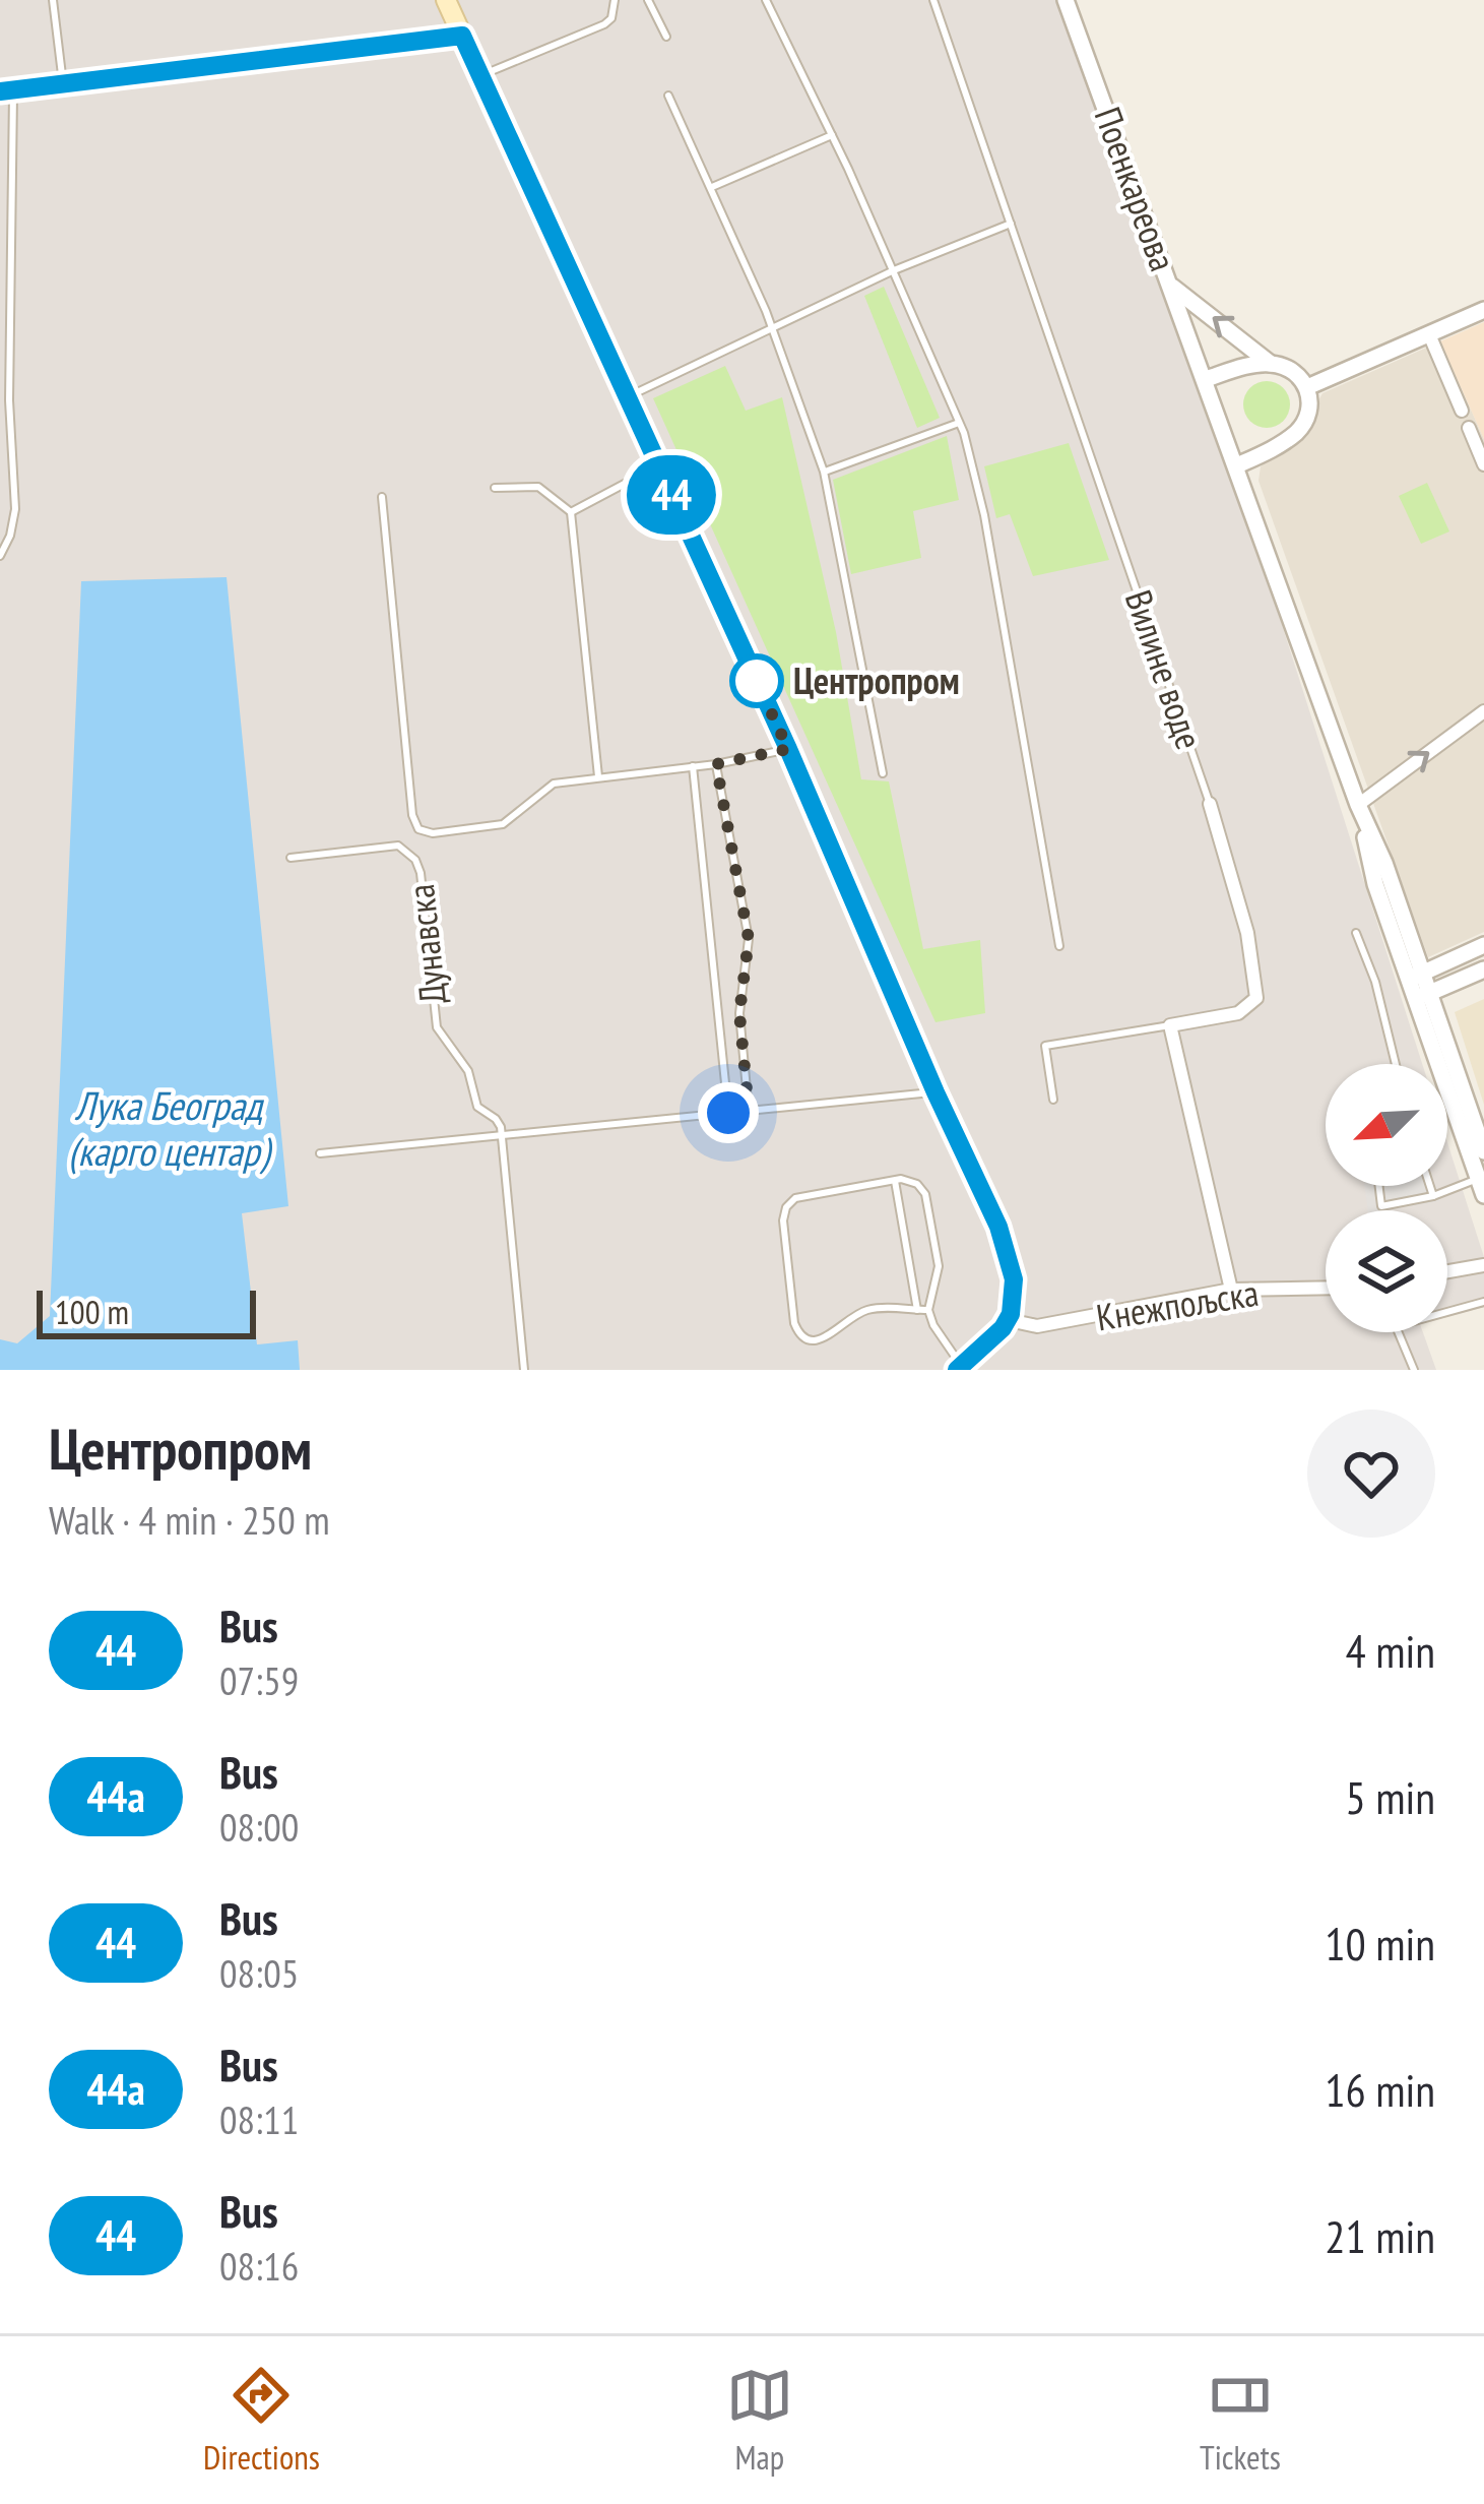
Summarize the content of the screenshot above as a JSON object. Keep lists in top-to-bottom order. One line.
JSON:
{"streets":{"street":["Поенкареова","Вилине воде","Кнежпољска"],"lane":["Дунавска"]},"water":["Лука Београд (карго центар)"],"places":["Центропром"],"lines":["bus line 44"],"scale_bar":"100 m","north":"bottom left","page":{"on_map":"44","scale":"100 m","heading":["Центропром","Walk · 4 min · 250 m"],"list":[{"mark":"44","name":"Bus","note":"07:59","value":"4 min"},{"mark":"44a","name":"Bus","note":"08:00","value":"5 min"},{"mark":"44","name":"Bus","note":"08:05","value":"10 min"},{"mark":"44a","name":"Bus","note":"08:11","value":"16 min"},{"mark":"44","name":"Bus","note":"08:16","value":"21 min"}],"tabs":["Directions","Map","Tickets"]}}
